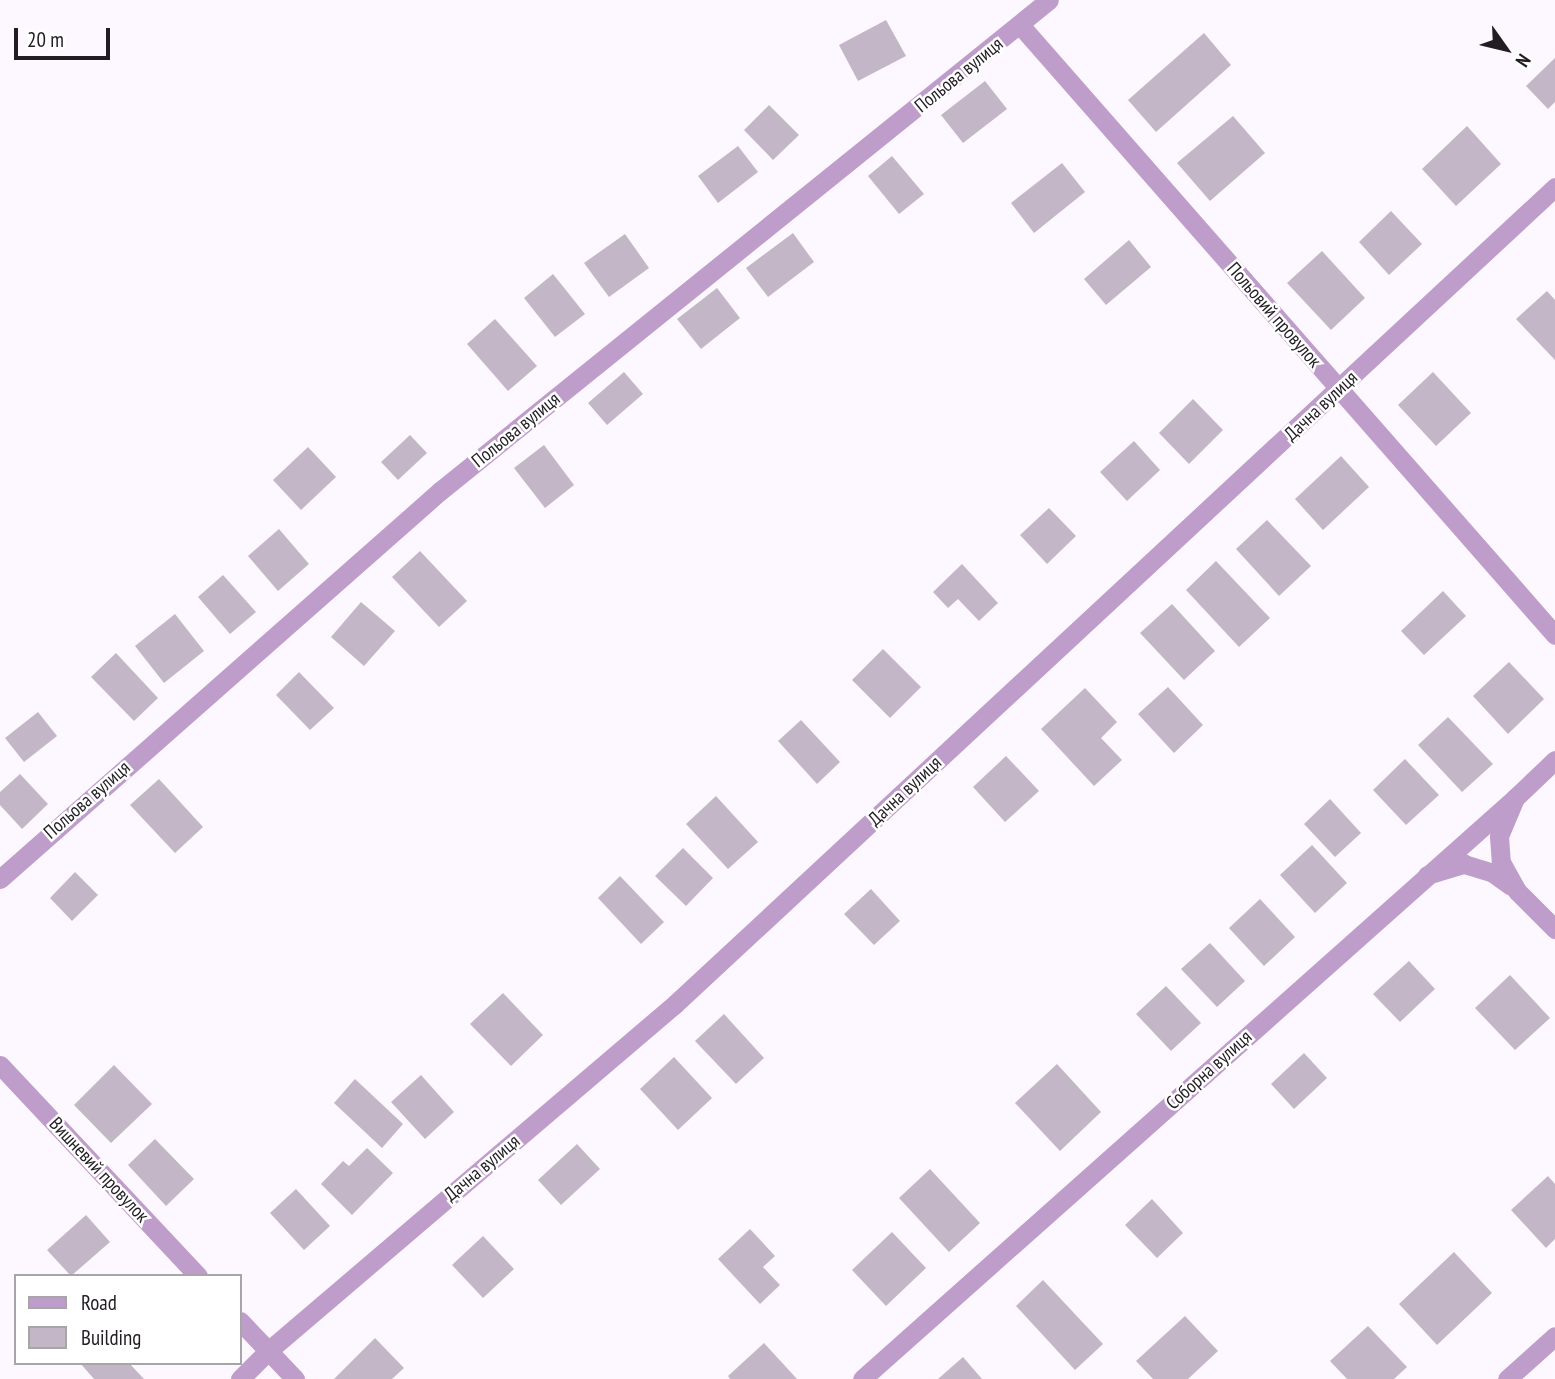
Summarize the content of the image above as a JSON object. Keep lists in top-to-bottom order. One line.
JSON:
{"streets":{"street":["Польова вулиця","Польовий провулок","Дачна вулиця","Соборна вулиця","Вишневий провулок"]},"crossings":[["Польова вулиця","Польовий провулок"],["Польовий провулок","Дачна вулиця"]],"legend":["Road","Building"],"scale_bar":"20 m","north":"bottom right"}
